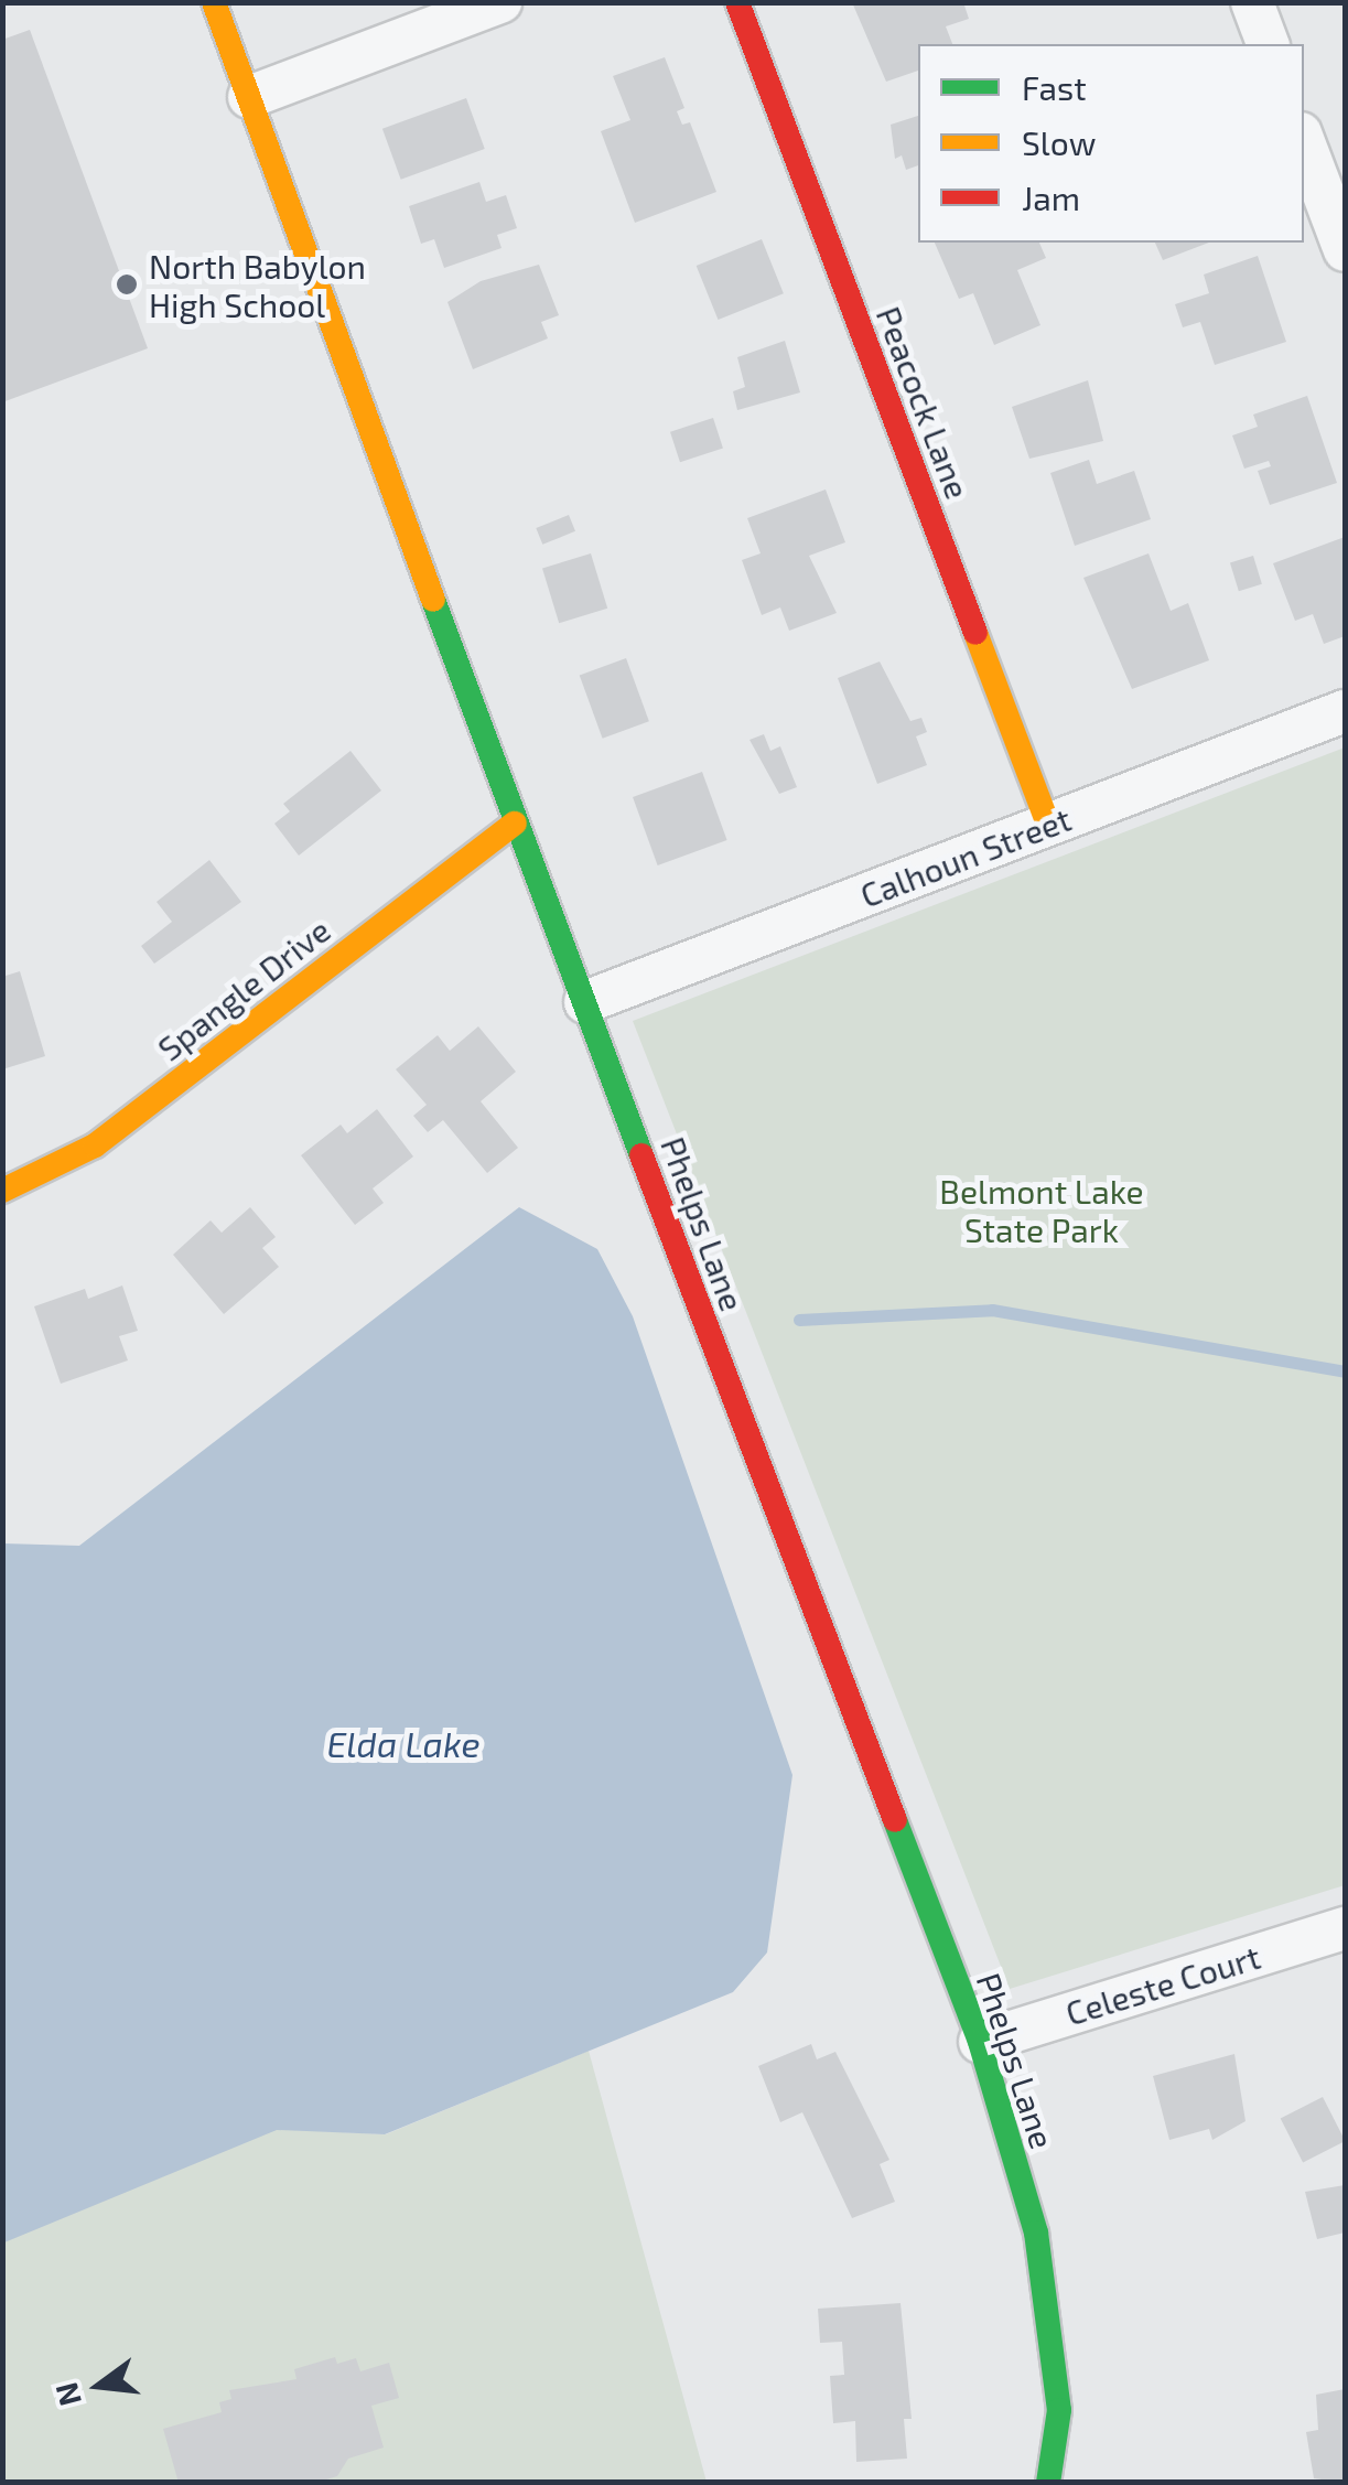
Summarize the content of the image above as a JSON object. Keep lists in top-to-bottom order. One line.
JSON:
{"streets":{"street":["Peacock Lane","Calhoun Street","Spangle Drive","Phelps Lane","Celeste Court"]},"crossings":[["Peacock Lane","Calhoun Street"],["Calhoun Street","Phelps Lane"],["Spangle Drive","Phelps Lane"],["Phelps Lane","Celeste Court"]],"water":["Elda Lake"],"parks":["Belmont Lake State Park"],"places":["North Babylon High School"],"legend":["Fast","Slow","Jam"],"north":"left"}
